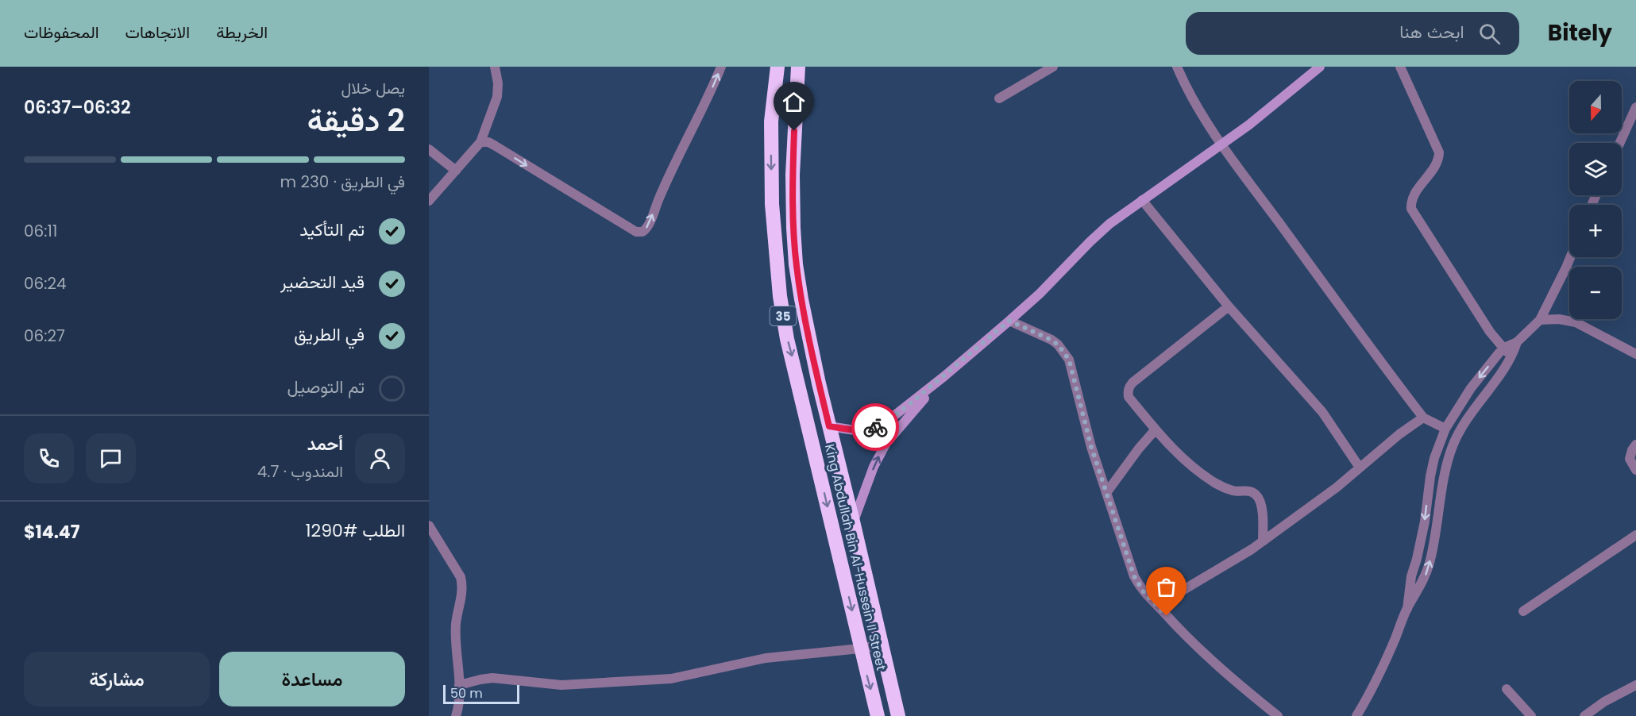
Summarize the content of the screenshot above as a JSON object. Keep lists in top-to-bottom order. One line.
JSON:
{"streets":{"highway":["35","King Abdullah Bin Al-Hussein II Street"]},"scale_bar":"50 m","north":"bottom","page":{"header":"Bitely","search":"ابحث هنا","nav":["الخريطة","الاتجاهات","المحفوظات"],"heading":["2 دقيقة","يصل خلال","06:32–06:37"],"panel":["أحمد","المندوب · 4.7","الطلب #1290","$14.47"],"map_buttons":["+","−"],"bar":"في الطريق · 230 m","list":[["تم التأكيد","06:11"],["قيد التحضير","06:24"],["في الطريق","06:27"],"تم التوصيل"],"buttons":["مساعدة","مشاركة"],"scale":"50 m"}}
